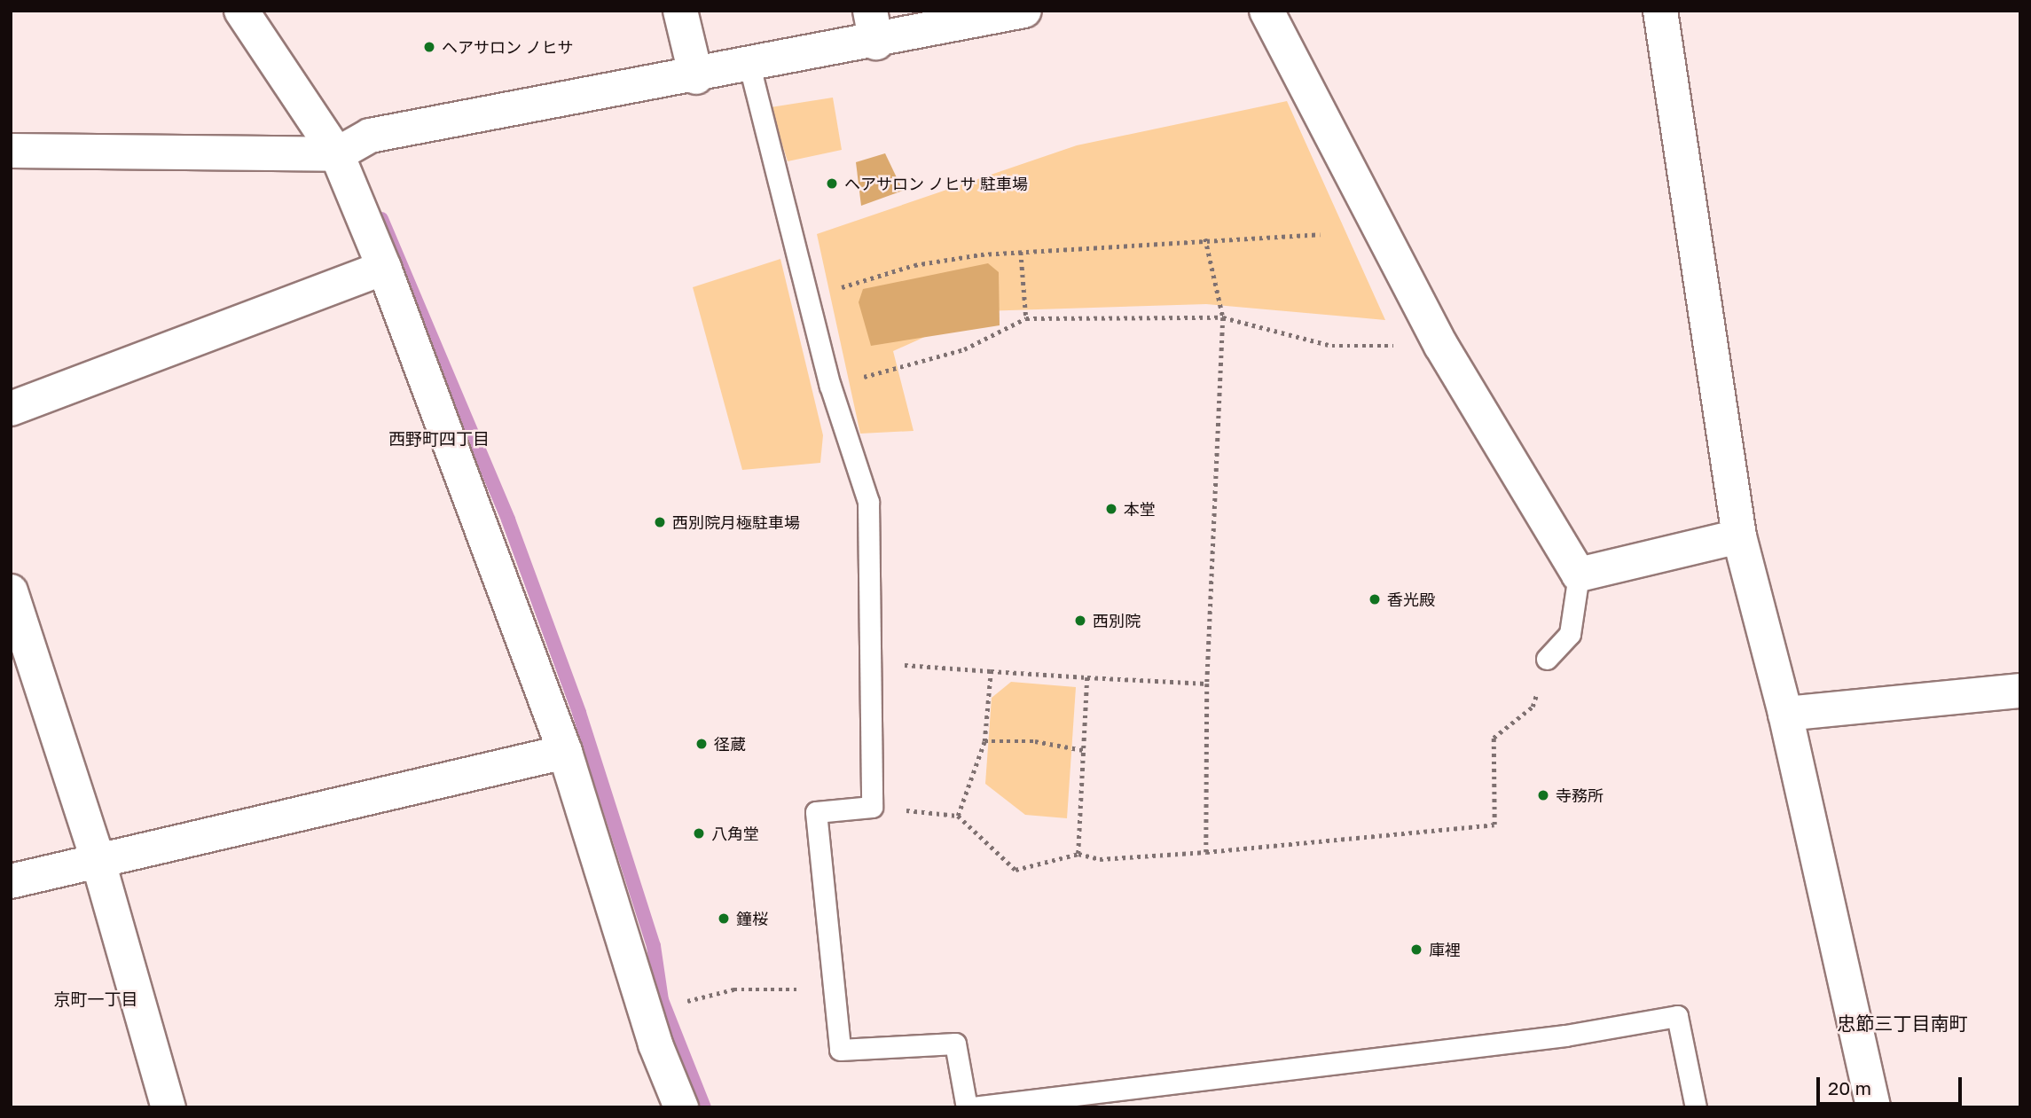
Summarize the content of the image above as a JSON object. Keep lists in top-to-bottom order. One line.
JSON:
{"districts":["西野町四丁目","京町一丁目","忠節三丁目南町"],"places":["ヘアサロン ノヒサ","ヘアサロン ノヒサ 駐車場","本堂","西別院月極駐車場","香光殿","西別院","径蔵","寺務所","八角堂","鐘桜","庫裡"],"scale_bar":"20 m"}
